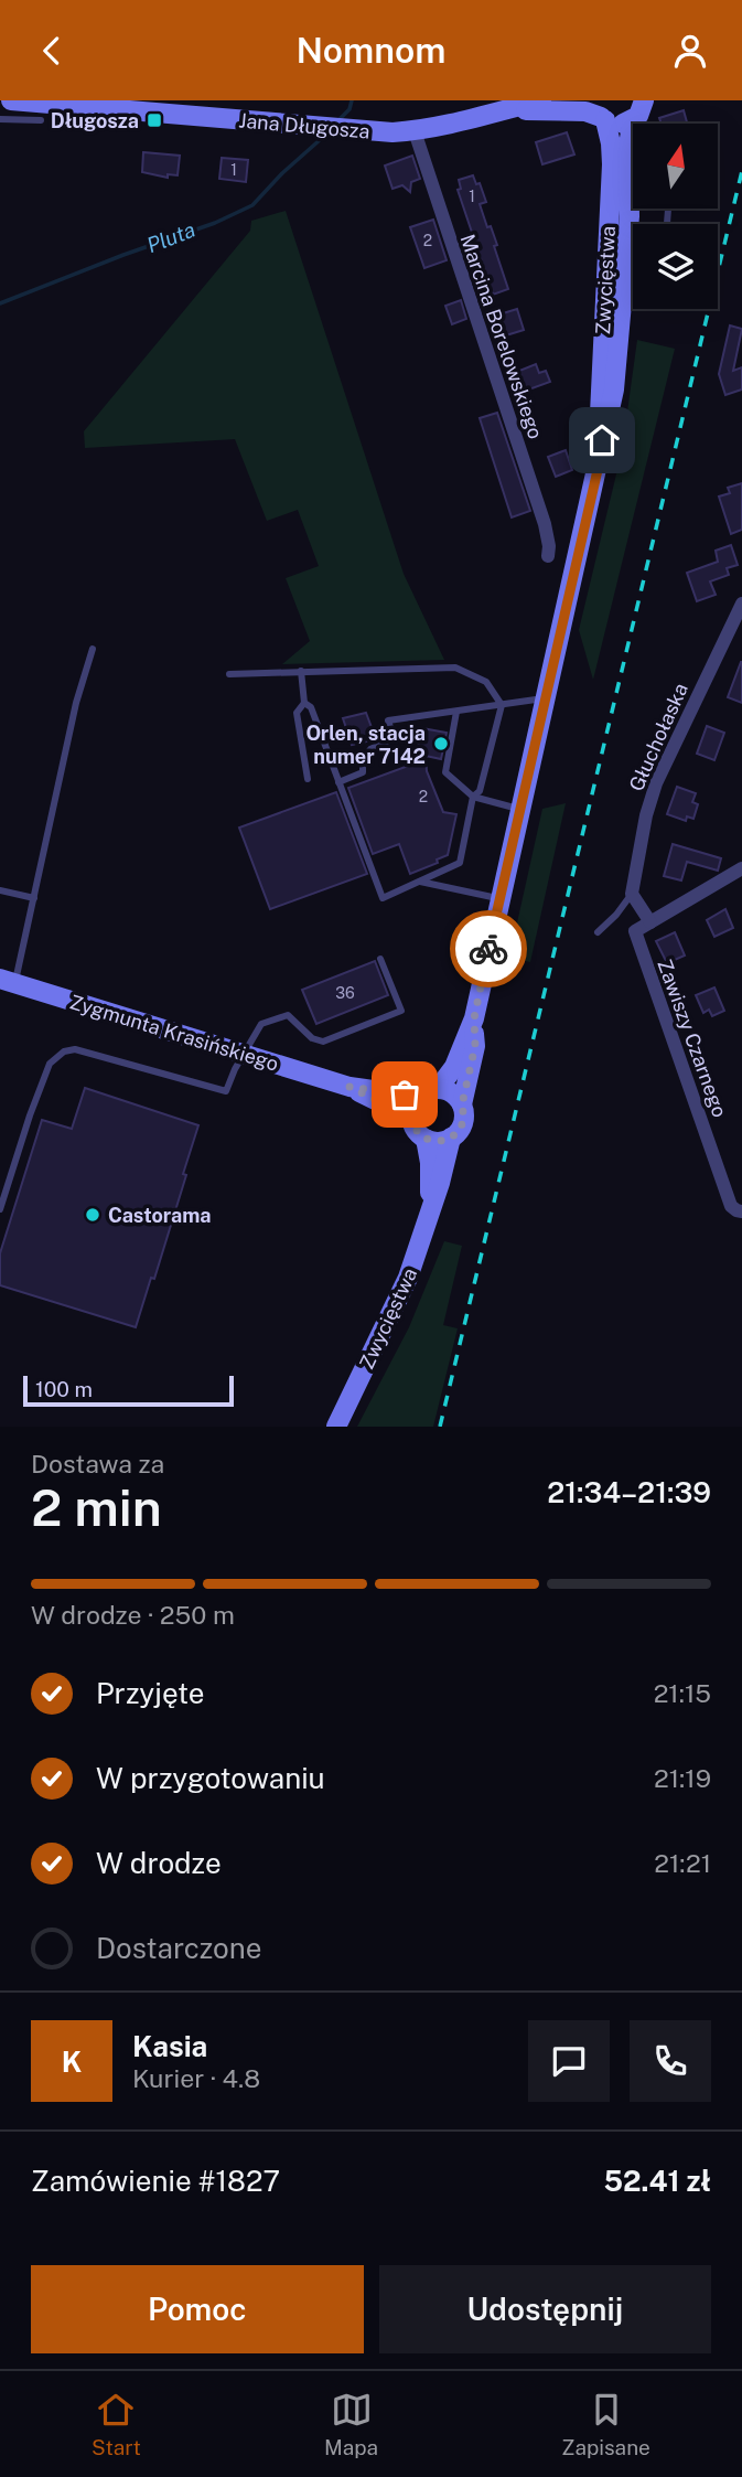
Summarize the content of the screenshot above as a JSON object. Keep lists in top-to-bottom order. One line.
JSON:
{"streets":{"main road":["Jana Długosza","Zwycięstwa","Zygmunta Krasińskiego"],"street":["Marcina Borelowskiego","Głuchołaska","Zawiszy Czarnego"]},"crossings":[["Jana Długosza","Marcina Borelowskiego"],["Zwycięstwa","Zygmunta Krasińskiego"]],"water":["Pluta"],"places":{"transit":["Długosza"],"other":["Orlen, stacja numer 7142","Castorama"]},"house_numbers":["1","1","2","2","36"],"scale_bar":"100 m","north":"top","page":{"header":"Nomnom","scale":"100 m","heading":["2 min","Dostawa za","21:34–21:39"],"panel":["Kasia","Kurier · 4.8","Zamówienie #1827","52.41 zł"],"bar":"W drodze · 250 m","list":[["Przyjęte","21:15"],["W przygotowaniu","21:19"],["W drodze","21:21"],"Dostarczone"],"round":"K","buttons":["Pomoc","Udostępnij"],"tabs":["Start","Mapa","Zapisane"]}}
